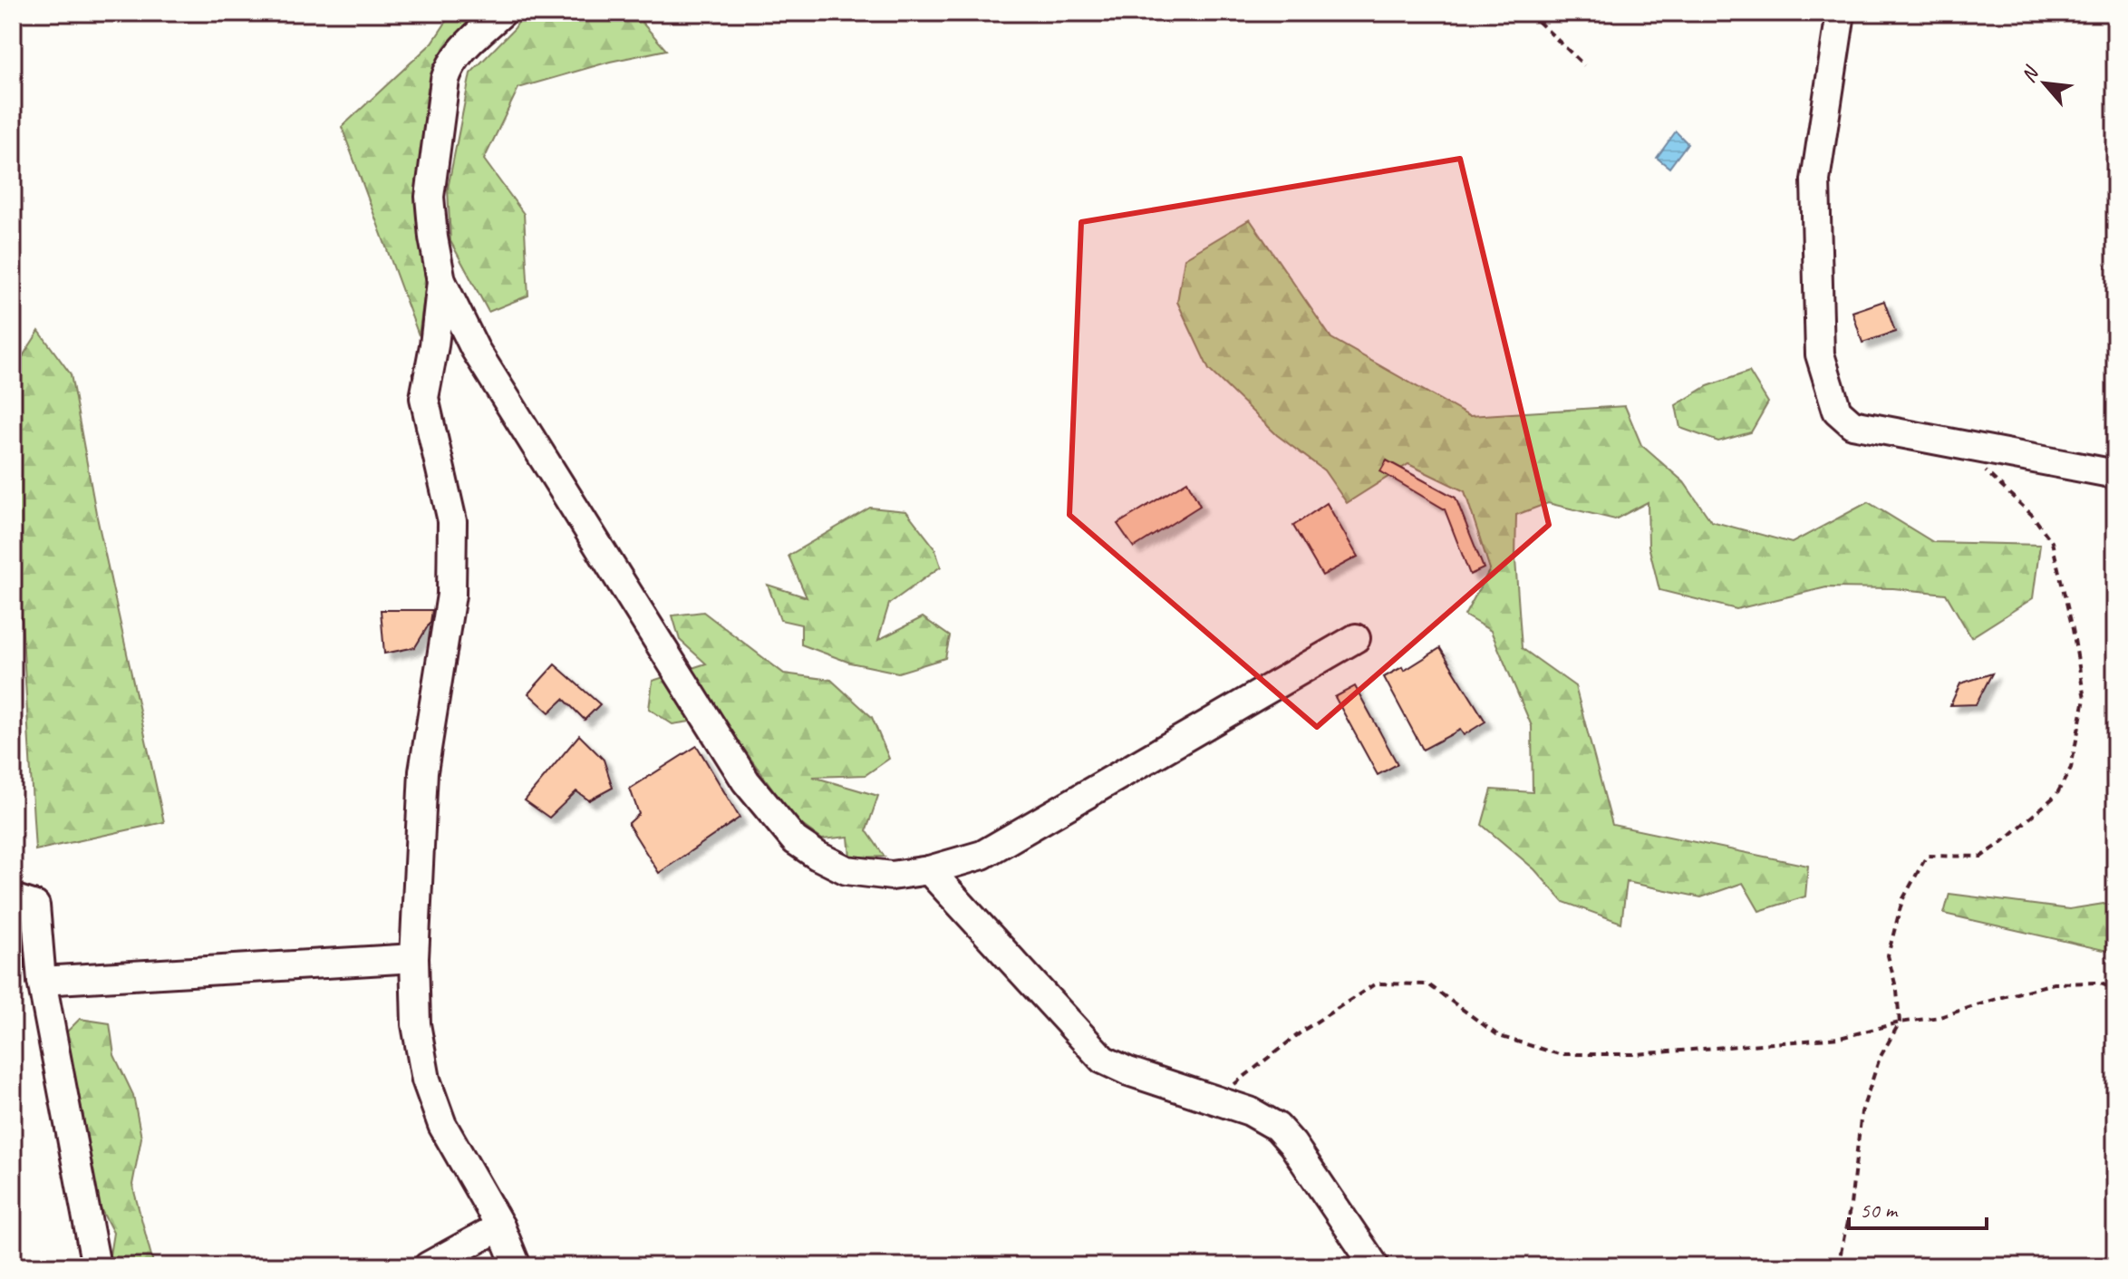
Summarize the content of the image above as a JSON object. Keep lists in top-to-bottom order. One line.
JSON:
{"scale_bar":"50 m","north":"top left"}
